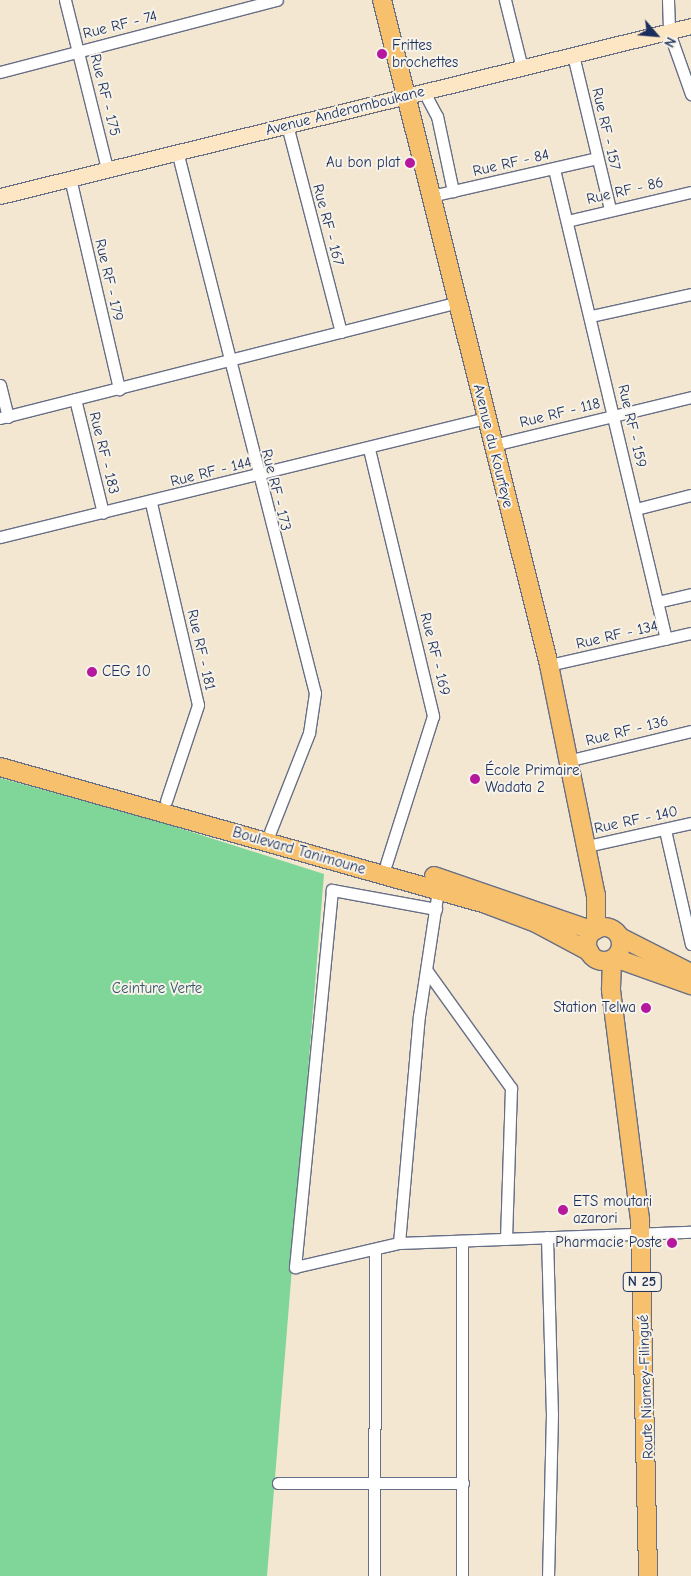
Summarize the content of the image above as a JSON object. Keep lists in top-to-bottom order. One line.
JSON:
{"streets":{"main road":["Avenue du Kourfeye","Boulevard Tanimoune","N 25","Route Niamey-Filingué"],"street":["Rue RF - 74","Rue RF - 175","Avenue Anderamboukane","Rue RF - 157","Rue RF - 84","Rue RF - 86","Rue RF - 167","Rue RF - 179","Rue RF - 118","Rue RF - 159","Rue RF - 183","Rue RF - 144","Rue RF - 173","Rue RF - 134","Rue RF - 181","Rue RF - 169","Rue RF - 136","Rue RF - 140"]},"crossings":[["Rue RF - 74","Rue RF - 175"],["Rue RF - 175","Avenue Anderamboukane"],["Avenue Anderamboukane","Rue RF - 157"],["Avenue Anderamboukane","Rue RF - 167"],["Avenue Anderamboukane","Rue RF - 179"],["Avenue Anderamboukane","Avenue du Kourfeye"],["Avenue Anderamboukane","Rue RF - 173"],["Rue RF - 157","Rue RF - 84"],["Rue RF - 157","Rue RF - 86"],["Rue RF - 84","Rue RF - 159"],["Rue RF - 84","Avenue du Kourfeye"],["Rue RF - 86","Rue RF - 159"],["Rue RF - 118","Rue RF - 159"],["Rue RF - 118","Avenue du Kourfeye"],["Rue RF - 159","Rue RF - 134"],["Avenue du Kourfeye","Rue RF - 144"],["Avenue du Kourfeye","Rue RF - 134"],["Avenue du Kourfeye","Rue RF - 136"],["Avenue du Kourfeye","Rue RF - 140"],["Avenue du Kourfeye","Boulevard Tanimoune"],["Avenue du Kourfeye","Route Niamey-Filingué"],["Rue RF - 183","Rue RF - 144"],["Rue RF - 144","Rue RF - 173"],["Rue RF - 144","Rue RF - 181"],["Rue RF - 144","Rue RF - 169"],["Rue RF - 173","Boulevard Tanimoune"],["Rue RF - 181","Boulevard Tanimoune"],["Rue RF - 169","Boulevard Tanimoune"],["Boulevard Tanimoune","Route Niamey-Filingué"]],"parks":["Ceinture Verte"],"places":["Frittes brochettes","Au bon plat","CEG 10","École Primaire Wadata 2","Station Telwa","ETS moutari azarori","Pharmacie Poste"],"north":"bottom right"}
